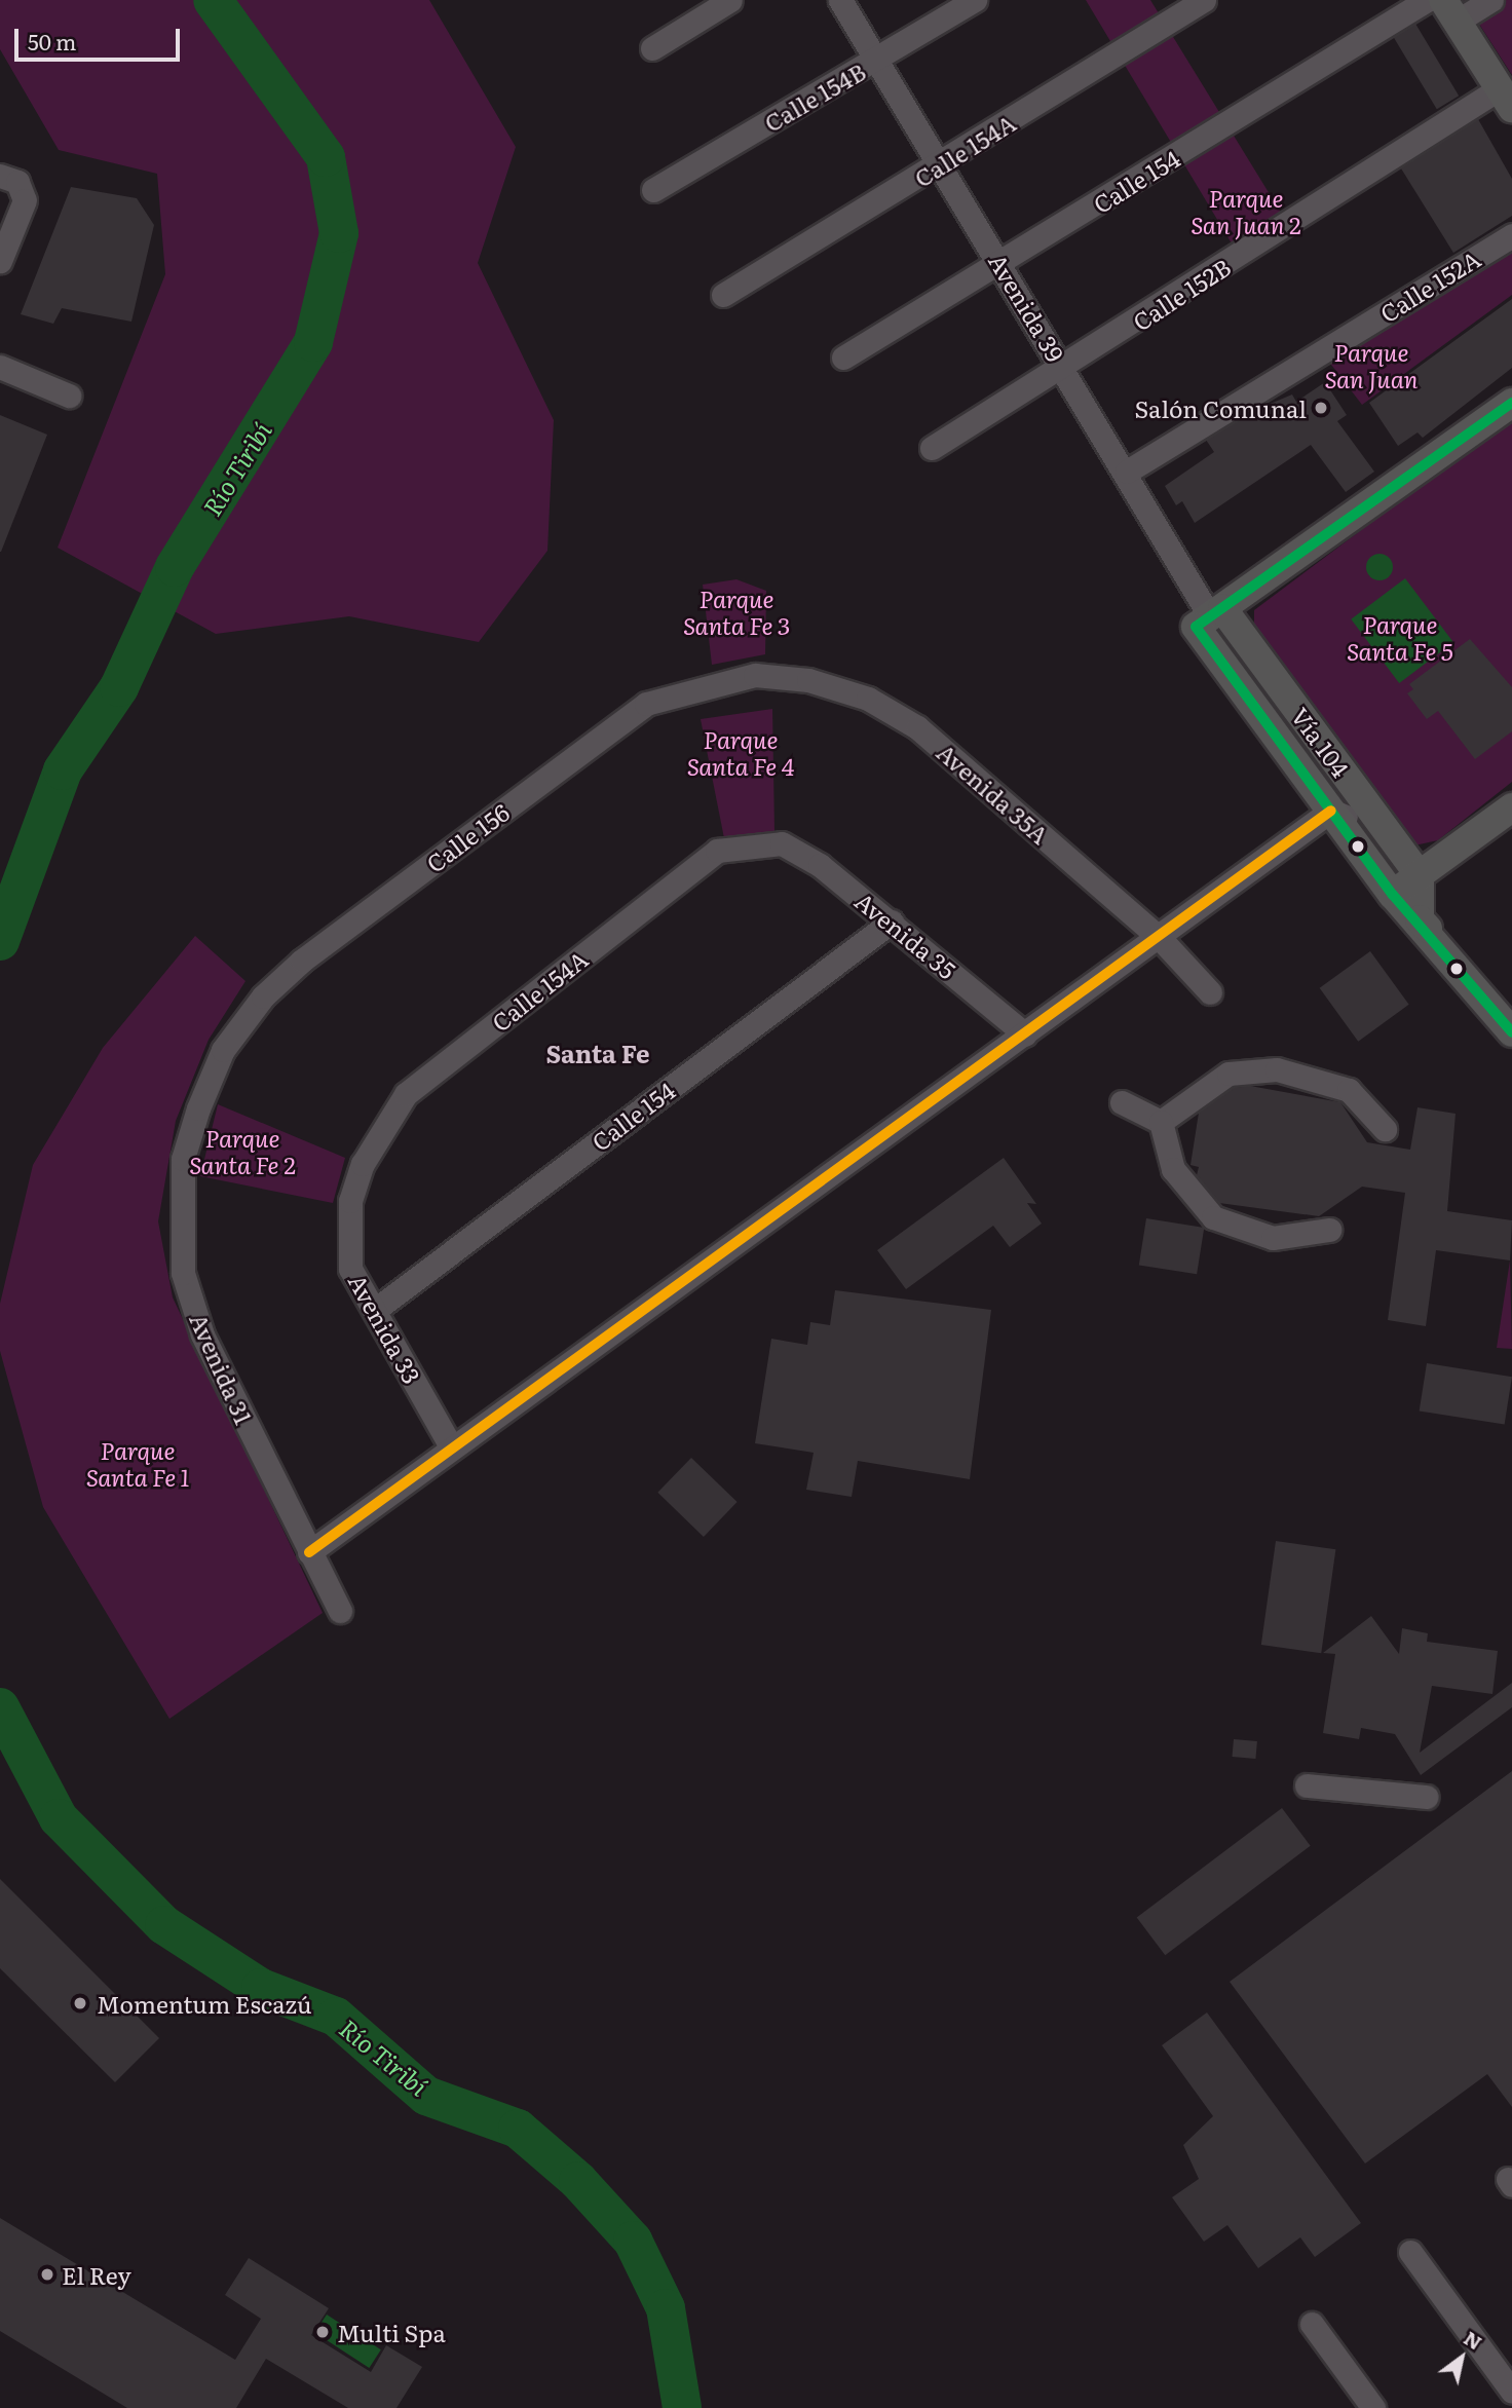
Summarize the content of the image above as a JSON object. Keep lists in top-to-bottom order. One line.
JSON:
{"streets":{"main road":["Vía 104"],"street":["Calle 154B","Calle 154A","Calle 154","Calle 152A","Calle 152B","Avenida 39","Avenida 35A","Calle 156","Avenida 35","Avenida 33","Avenida 31"]},"crossings":[["Calle 154B","Avenida 39"],["Calle 154A","Avenida 39"],["Calle 154A","Avenida 35"],["Calle 154A","Avenida 33"],["Calle 154","Avenida 39"],["Calle 154","Avenida 35"],["Calle 154","Avenida 33"],["Calle 152A","Avenida 39"],["Calle 152B","Avenida 39"],["Avenida 39","Vía 104"],["Avenida 35A","Calle 156"],["Calle 156","Avenida 31"]],"districts":["Santa Fe"],"water":["Río Tiribí"],"parks":["Parque San Juan 2","Parque San Juan","Parque Santa Fe 3","Parque Santa Fe 5","Parque Santa Fe 4","Parque Santa Fe 2","Parque Santa Fe 1"],"places":["Salón Comunal","Momentum Escazú","El Rey","Multi Spa"],"scale_bar":"50 m","north":"top right"}
